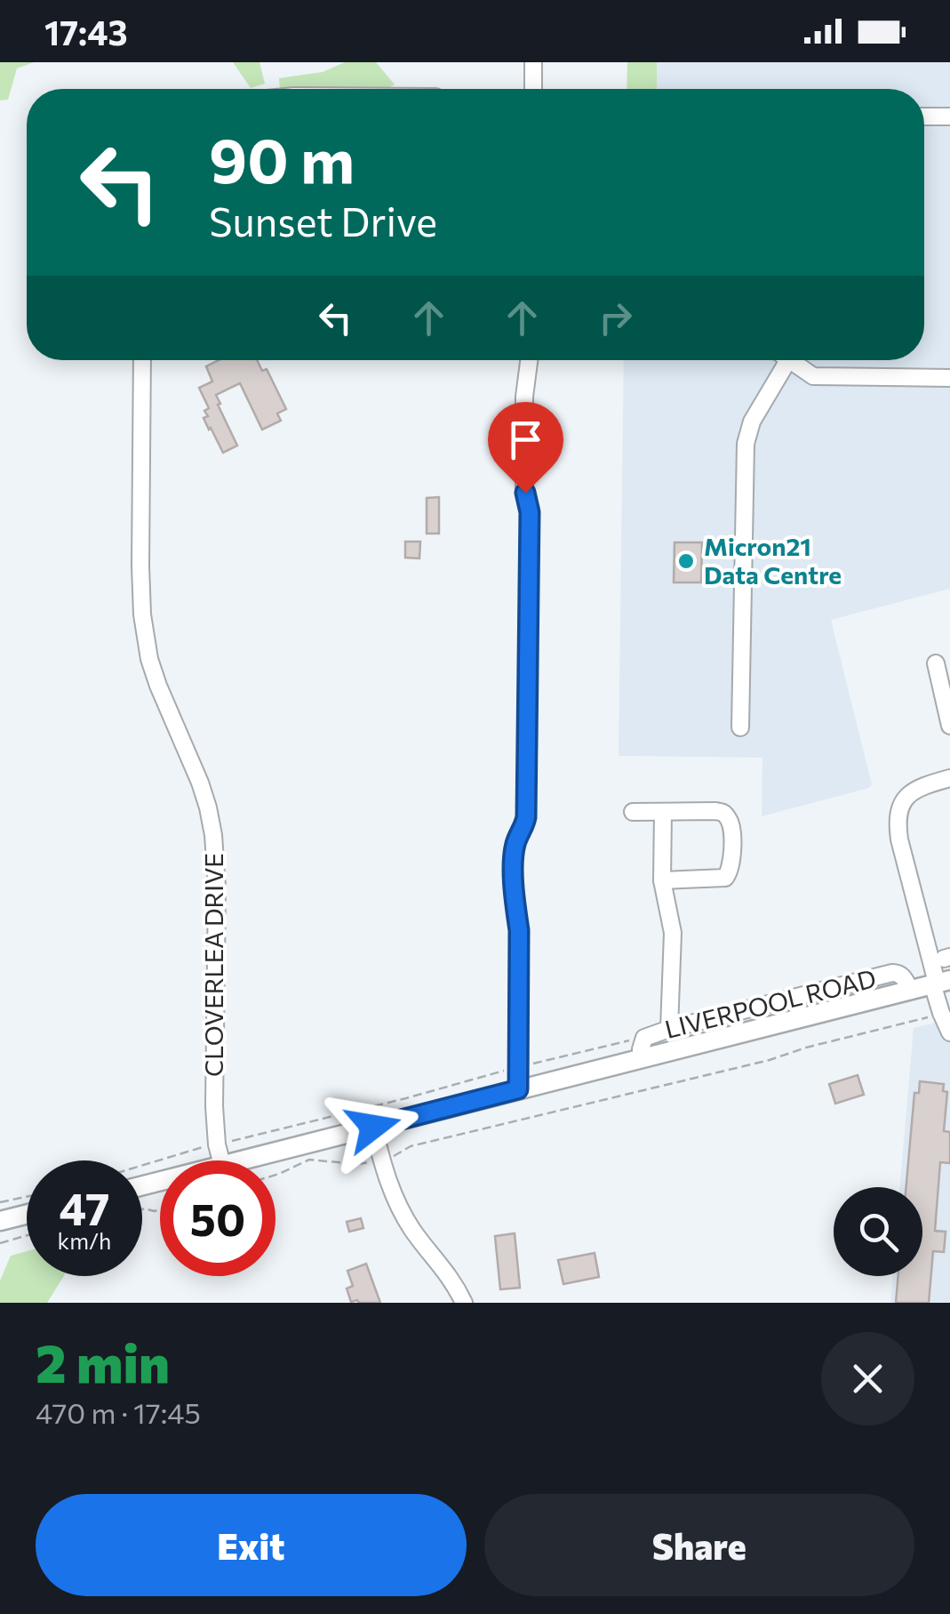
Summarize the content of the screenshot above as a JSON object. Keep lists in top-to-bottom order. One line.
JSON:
{"streets":{"main road":["LIVERPOOL ROAD"],"street":["CLOVERLEA DRIVE"]},"places":["Micron21 Data Centre"],"page":{"status":"17:43","turn":["90 m","Sunset Drive"],"speed":"47 km/h","limit":"50","heading":["2 min","470 m · 17:45"],"buttons":["Exit","Share"]}}
